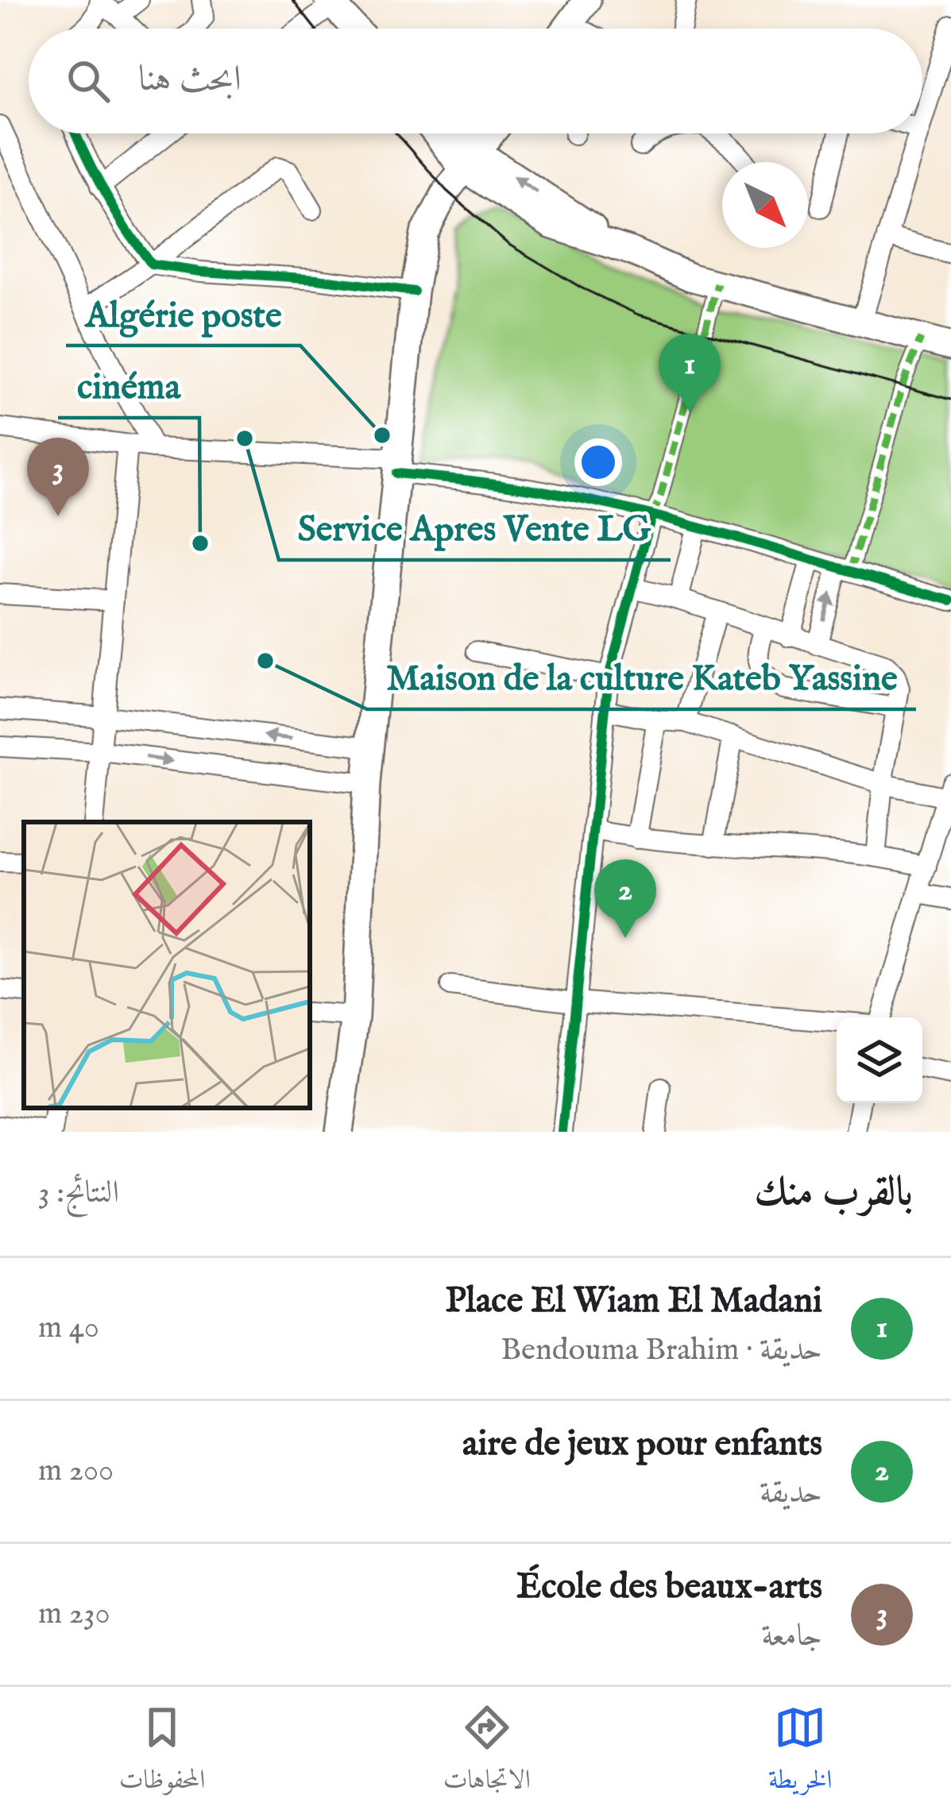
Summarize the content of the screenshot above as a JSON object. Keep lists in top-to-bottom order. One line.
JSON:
{"places":["Algérie poste","Service Apres Vente LG","cinéma","Maison de la culture Kateb Yassine"],"north":"bottom right","page":{"search":"ابحث هنا","pins":["1","3","2"],"heading":["بالقرب منك","النتائج: 3"],"list":[{"mark":"1","name":"Place El Wiam El Madani","note":"حديقة · Bendouma Brahim","value":"40 m"},{"mark":"2","name":"aire de jeux pour enfants","note":"حديقة","value":"200 m"},{"mark":"3","name":"École des beaux-arts","note":"جامعة","value":"230 m"}],"nav":["الخريطة","الاتجاهات","المحفوظات"]}}
